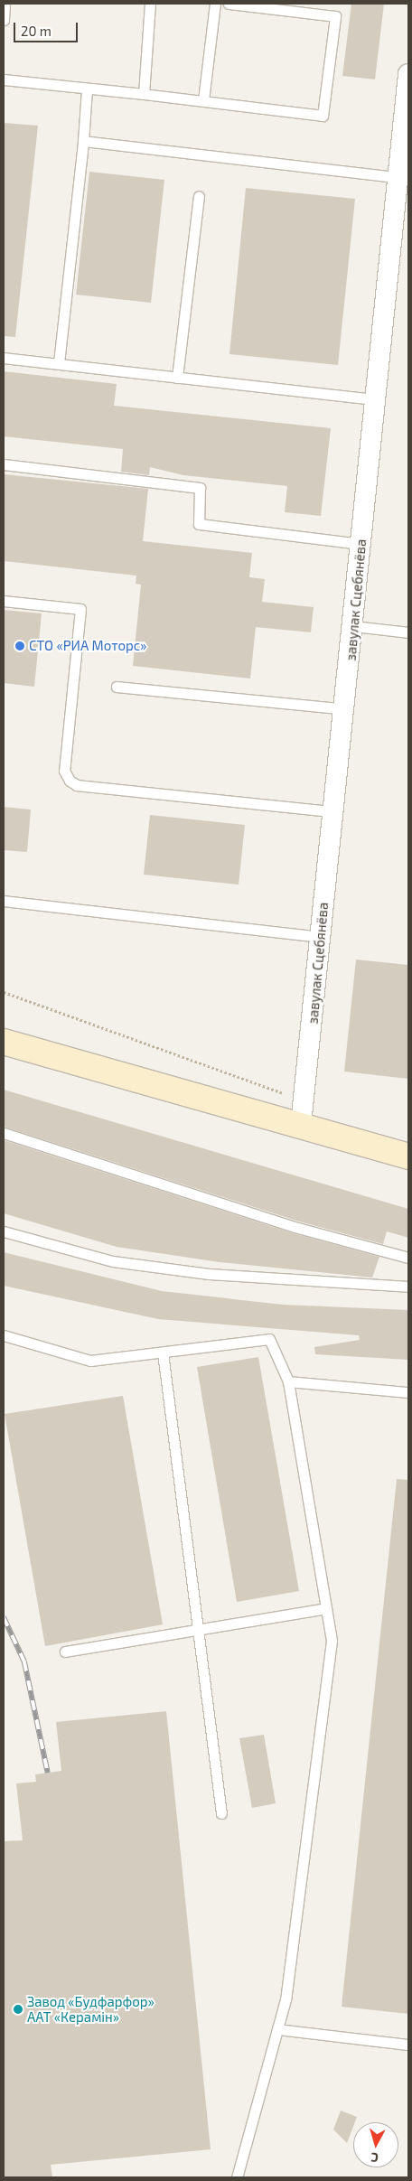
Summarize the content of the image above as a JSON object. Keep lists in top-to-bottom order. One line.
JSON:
{"streets":{"street":["завулак Сцебянёва"]},"places":["СТО «РИА Моторс»","Завод «Будфарфор» ААТ «Керамін»"],"scale_bar":"20 m","north":"bottom"}
